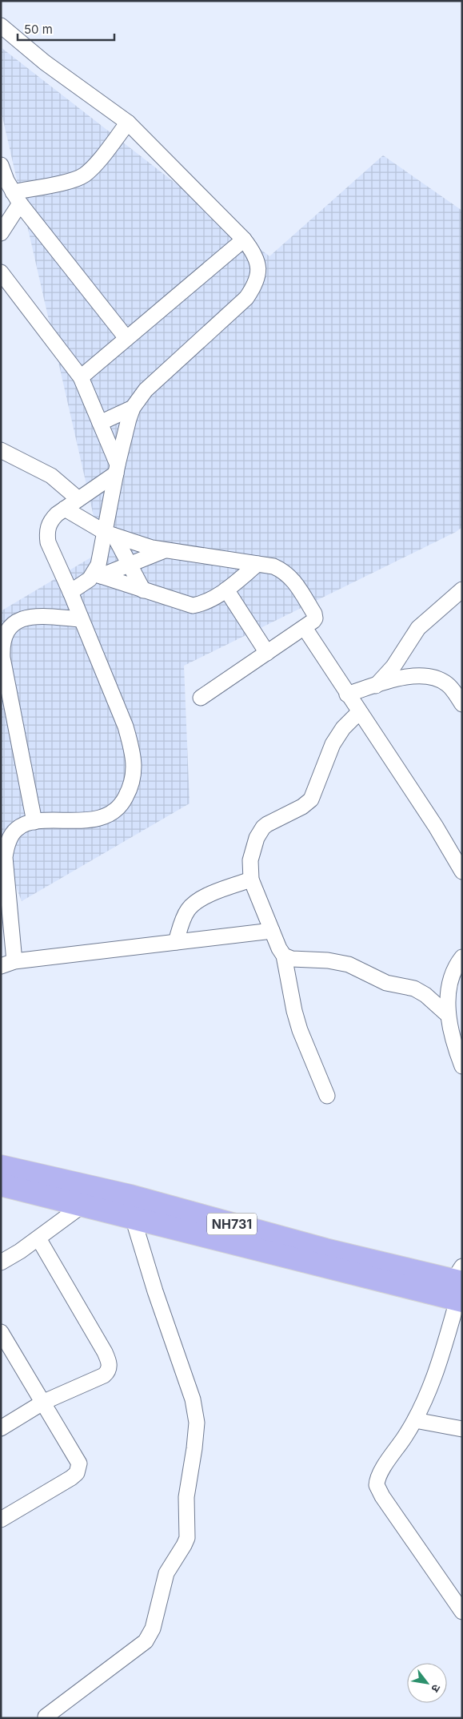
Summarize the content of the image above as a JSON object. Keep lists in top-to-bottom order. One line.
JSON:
{"streets":{"highway":["NH731"]},"scale_bar":"50 m","north":"bottom right"}
